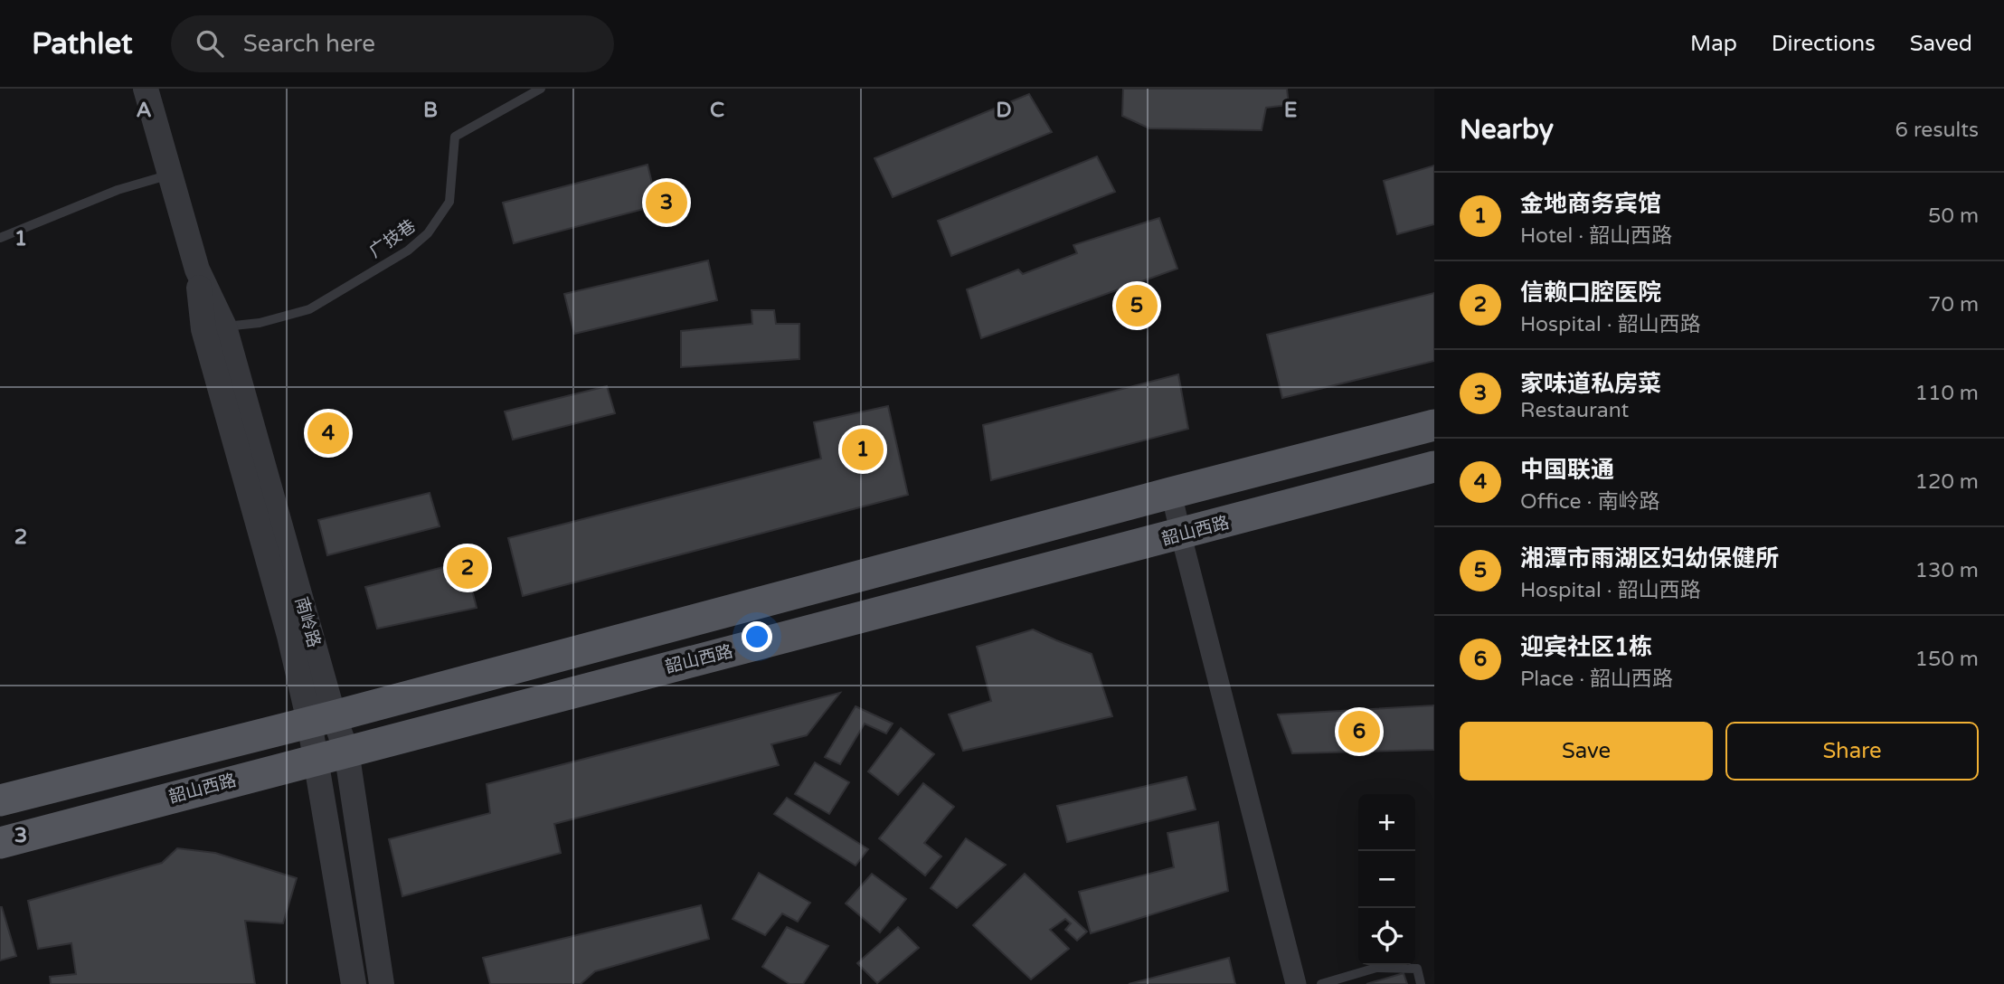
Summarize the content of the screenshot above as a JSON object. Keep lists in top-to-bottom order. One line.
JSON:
{"streets":{"main road":["韶山西路"],"street":["南岭路"],"lane":["广技巷"]},"crossings":[["广技巷","南岭路"],["韶山西路","南岭路"]],"page":{"header":"Pathlet","search":"Search here","nav":["Map","Directions","Saved"],"heading":["Nearby","6 results"],"list":[{"mark":"1","name":"金地商务宾馆","note":"Hotel · 韶山西路","value":"50 m"},{"mark":"2","name":"信赖口腔医院","note":"Hospital · 韶山西路","value":"70 m"},{"mark":"3","name":"家味道私房菜","note":"Restaurant","value":"110 m"},{"mark":"4","name":"中国联通","note":"Office · 南岭路","value":"120 m"},{"mark":"5","name":"湘潭市雨湖区妇幼保健所","note":"Hospital · 韶山西路","value":"130 m"},{"mark":"6","name":"迎宾社区1栋","note":"Place · 韶山西路","value":"150 m"}],"pins":["3","5","4","1","2","6"],"buttons":["Save","Share"],"map_buttons":["+","−"]},"grid":{"columns":["A","B","C","D","E"],"rows":["1","2","3"]}}
